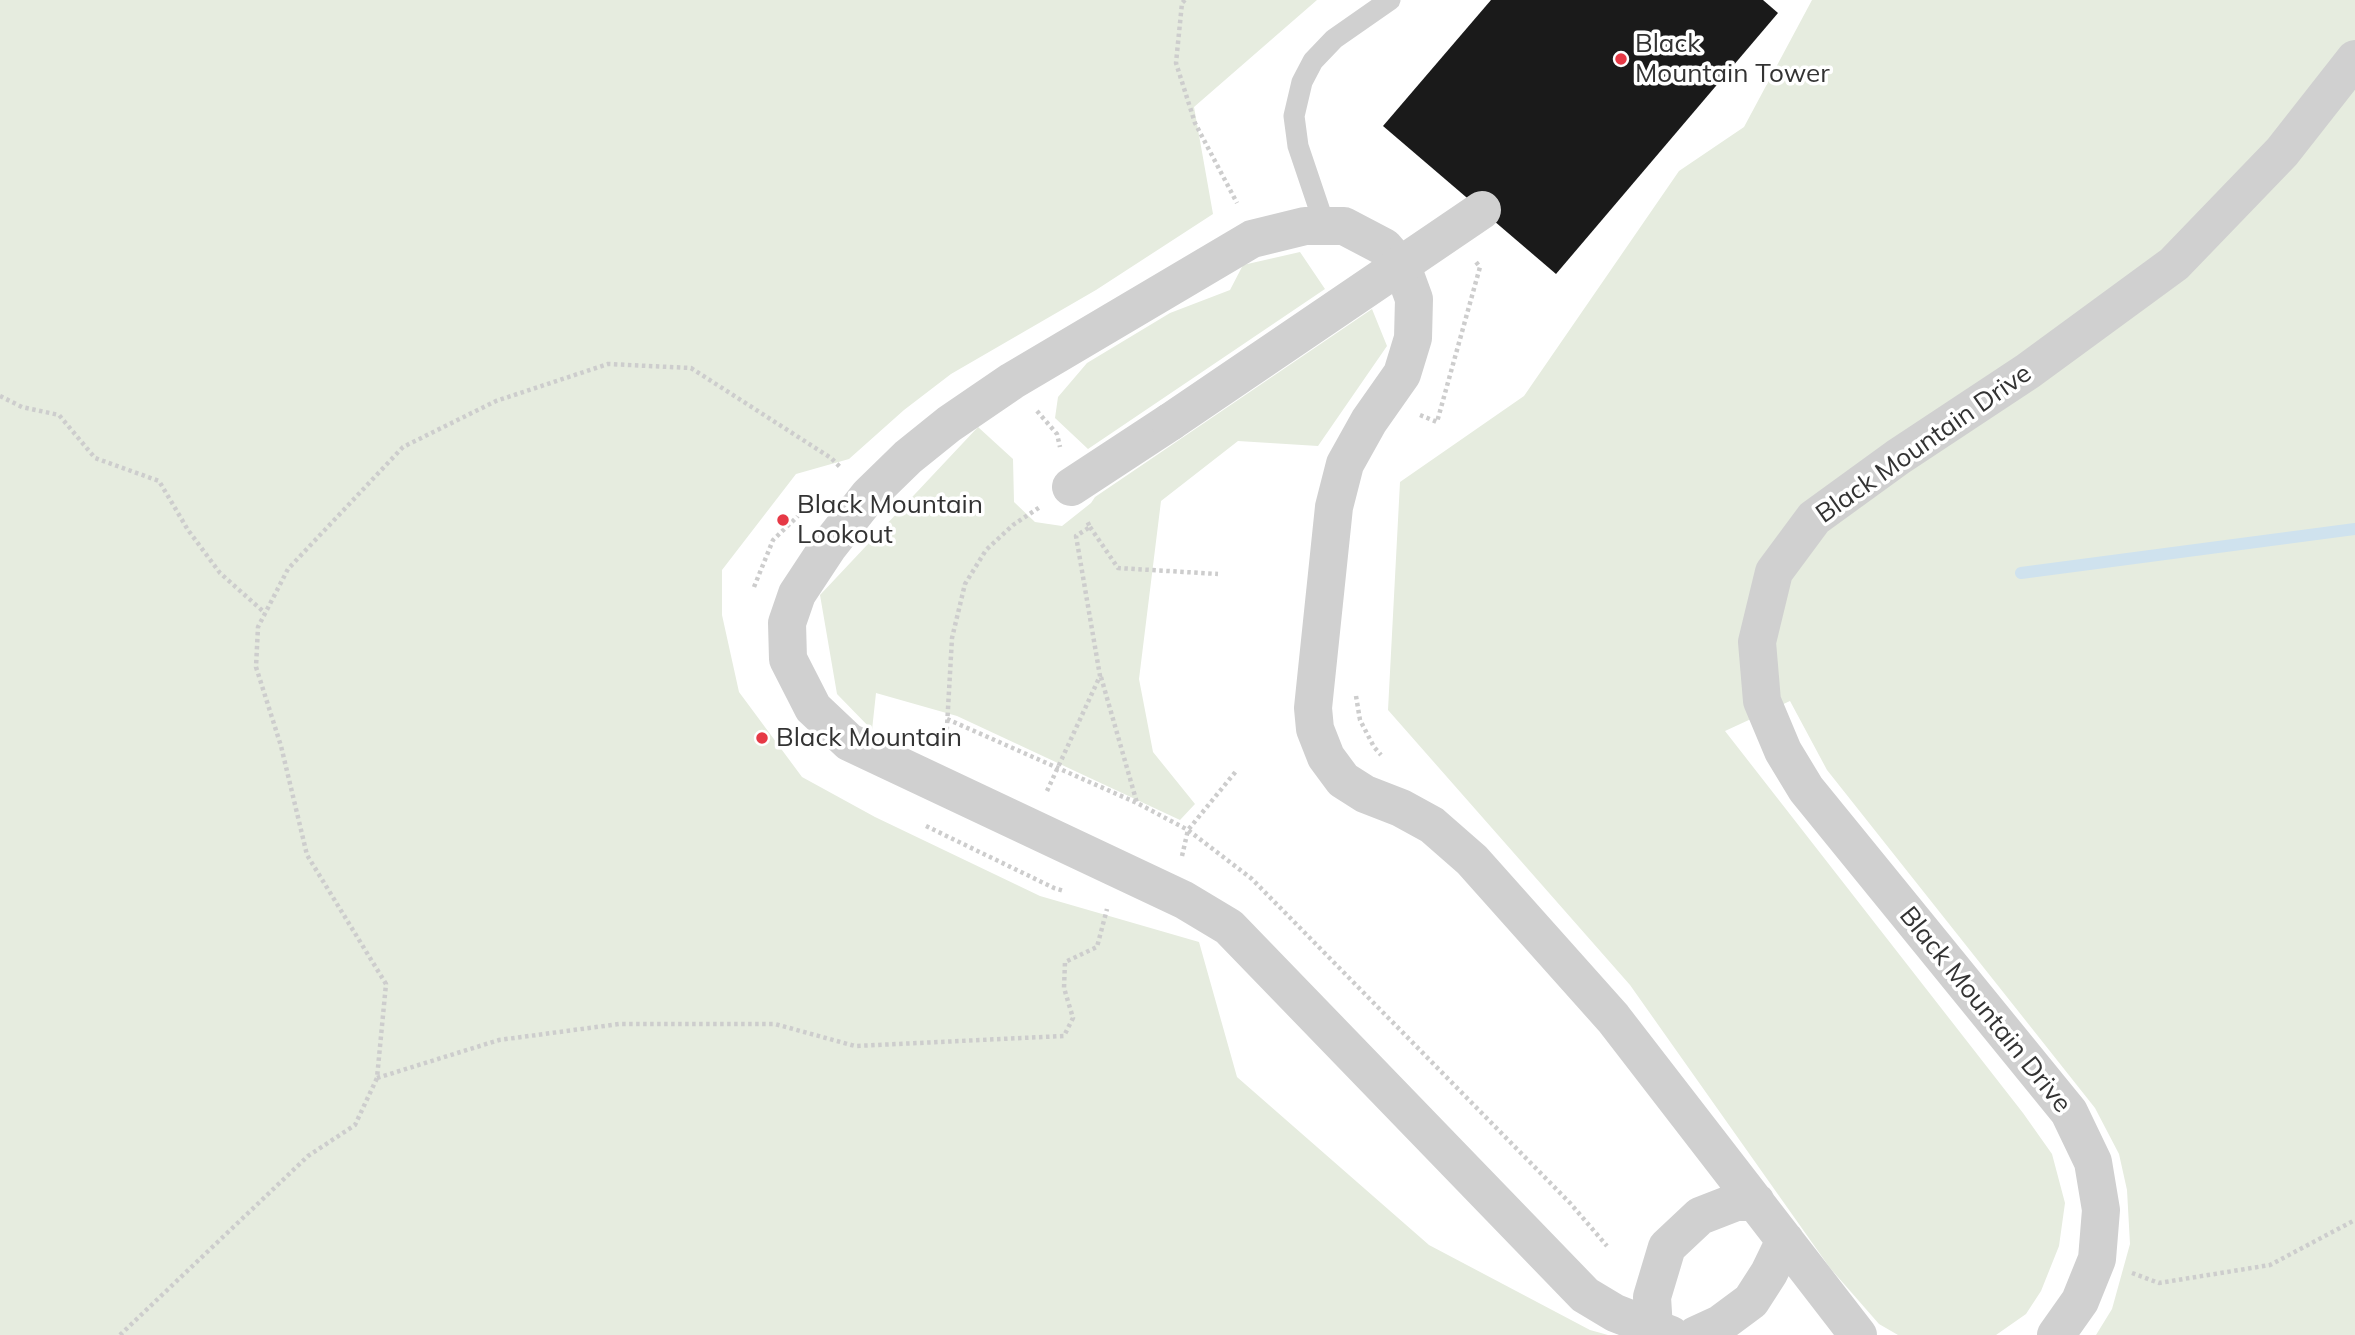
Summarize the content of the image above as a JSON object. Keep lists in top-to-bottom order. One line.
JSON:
{"streets":{"street":["Black Mountain Drive"]},"places":["Black Mountain Tower","Black Mountain Lookout","Black Mountain"]}
